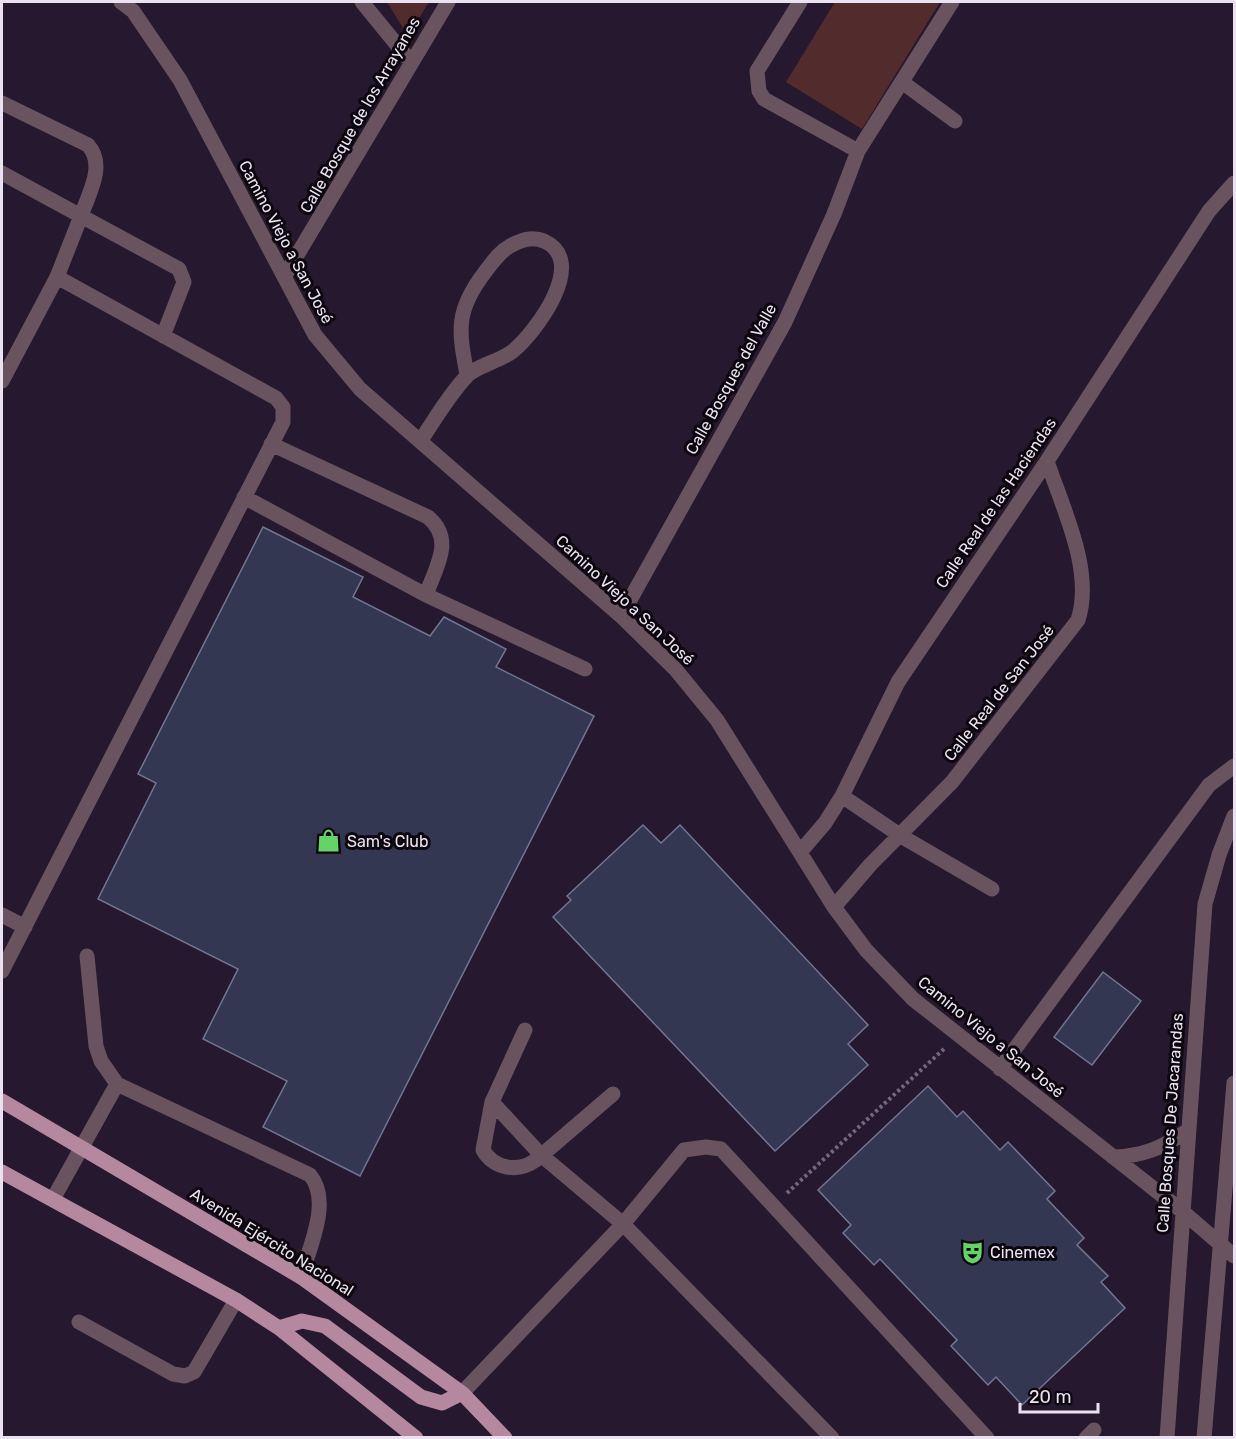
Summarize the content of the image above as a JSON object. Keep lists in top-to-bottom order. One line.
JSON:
{"streets":{"main road":["Avenida Ejército Nacional"],"street":["Calle Bosque de los Arrayanes","Camino Viejo a San José","Calle Bosques del Valle","Calle Real de las Haciendas","Calle Real de San José","Calle Bosques De Jacarandas"]},"crossings":[["Calle Bosque de los Arrayanes","Camino Viejo a San José"],["Camino Viejo a San José","Calle Bosques del Valle"],["Camino Viejo a San José","Calle Real de las Haciendas"],["Camino Viejo a San José","Calle Real de San José"],["Camino Viejo a San José","Calle Bosques De Jacarandas"],["Calle Real de las Haciendas","Calle Real de San José"]],"places":{"shop":["Sam's Club"],"theatre":["Cinemex"]},"scale_bar":"20 m"}
